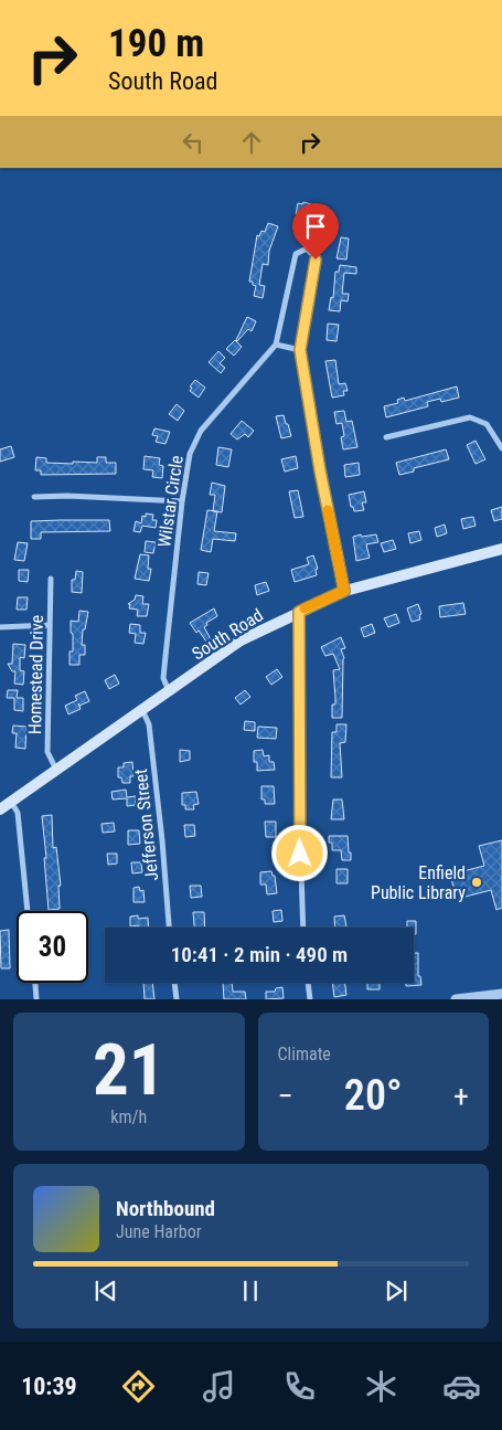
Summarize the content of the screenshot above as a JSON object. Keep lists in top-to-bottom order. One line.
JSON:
{"streets":{"main road":["South Road"],"street":["Wilstar Circle","Homestead Drive","Jefferson Street"]},"crossings":[["Wilstar Circle","South Road"],["South Road","Homestead Drive"],["South Road","Jefferson Street"]],"places":["Enfield Public Library"],"page":{"turn":["190 m","South Road"],"limit":"30","trip":"10:41 · 2 min · 490 m","tile":[["21","km/h"],"Climate"],"heat":["−","20°","+"],"song":["Northbound","June Harbor"],"tabs":"10:39"}}
